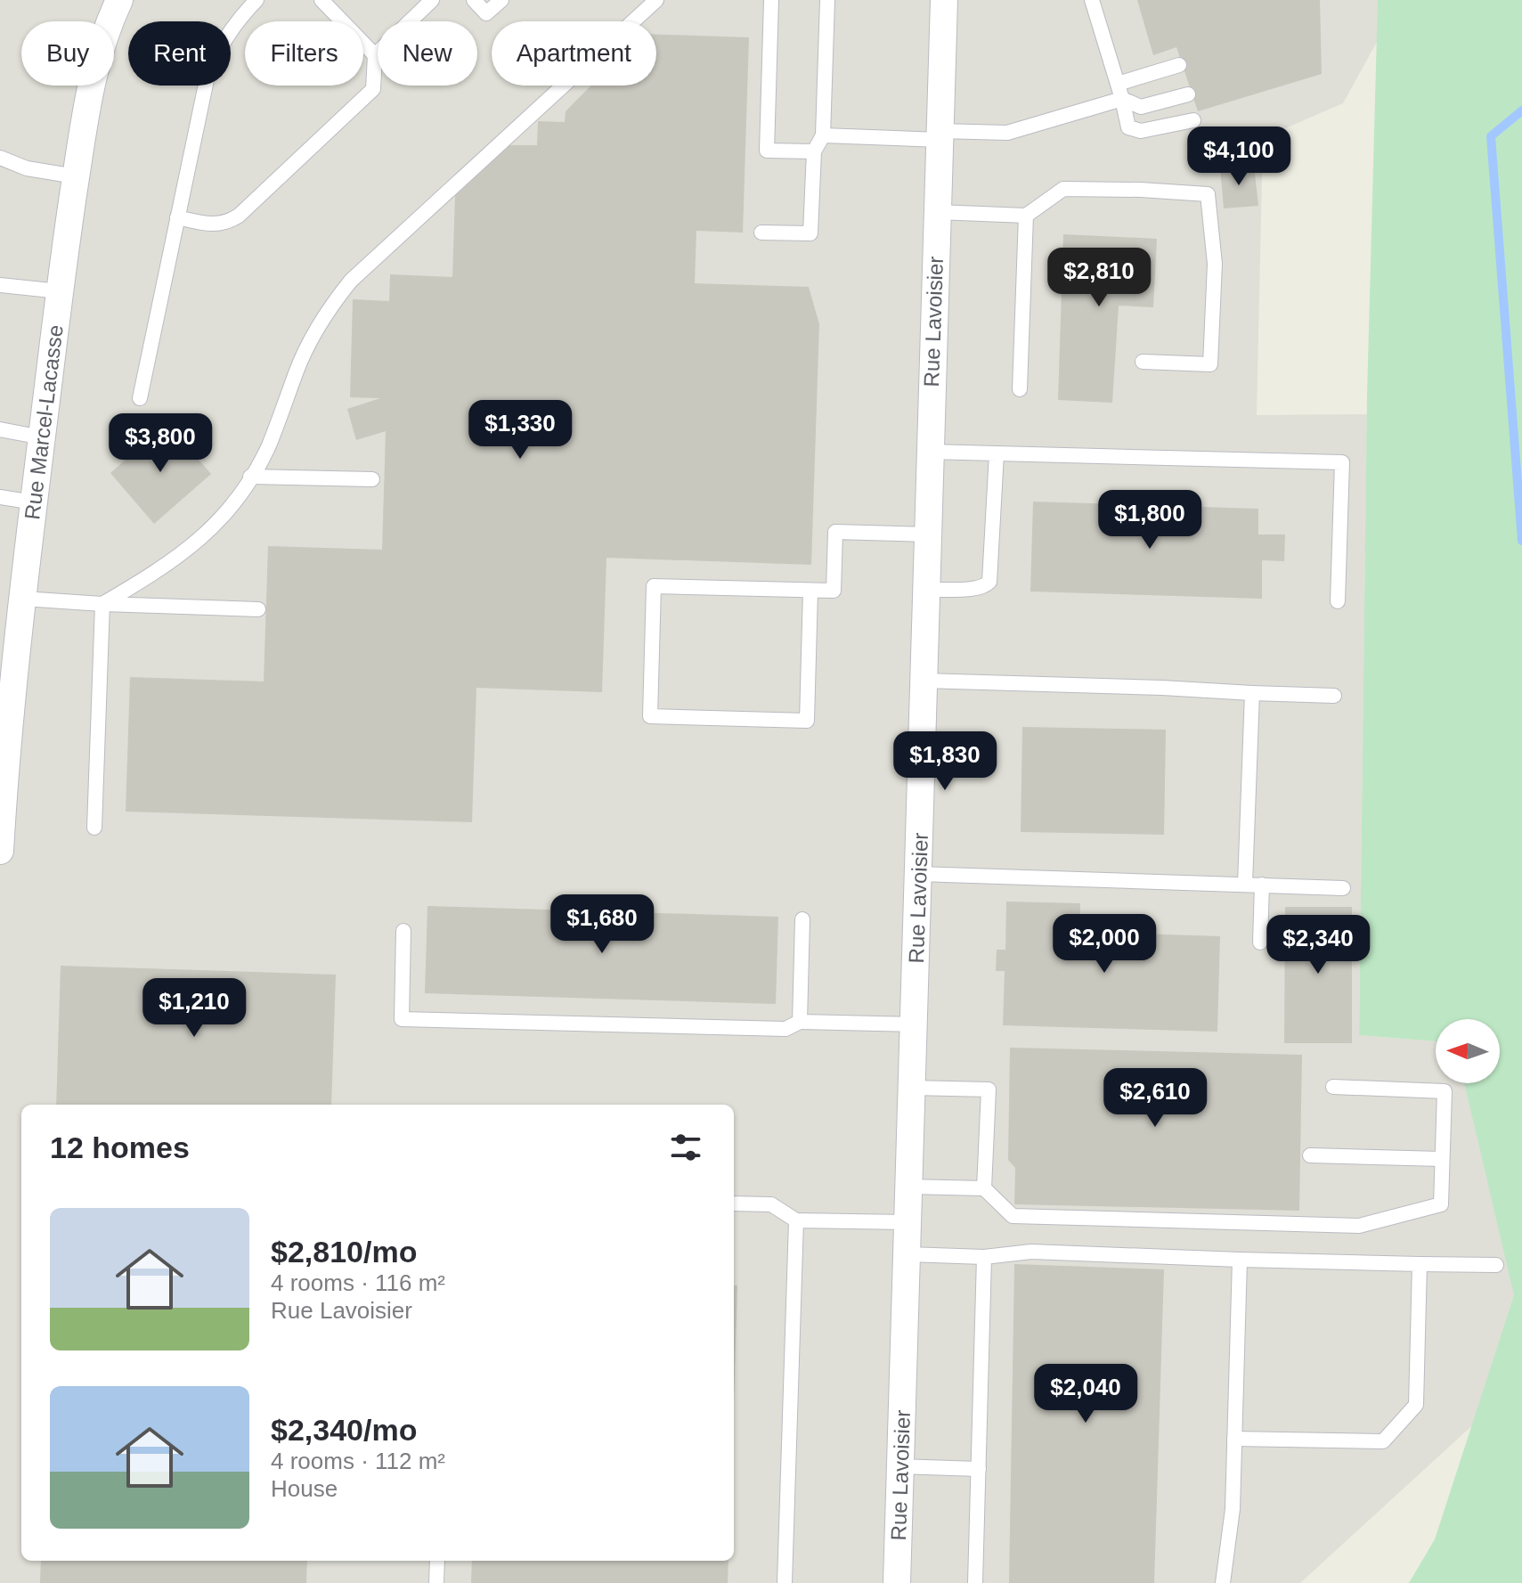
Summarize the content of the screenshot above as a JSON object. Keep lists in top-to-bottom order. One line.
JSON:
{"streets":{"street":["Rue Lavoisier","Rue Marcel-Lacasse"]},"north":"left","page":{"chip":["Buy","Rent","Filters","New","Apartment"],"price":["$4,100","$2,810","$1,330","$3,800","$1,800","$1,830","$1,680","$2,000","$2,340","$1,210","$2,610","$2,040"],"heading":"12 homes","list":[{"name":"$2,810/mo","note":"4 rooms · 116 m² · Rue Lavoisier"},{"name":"$2,340/mo","note":"4 rooms · 112 m² · House"}]}}
